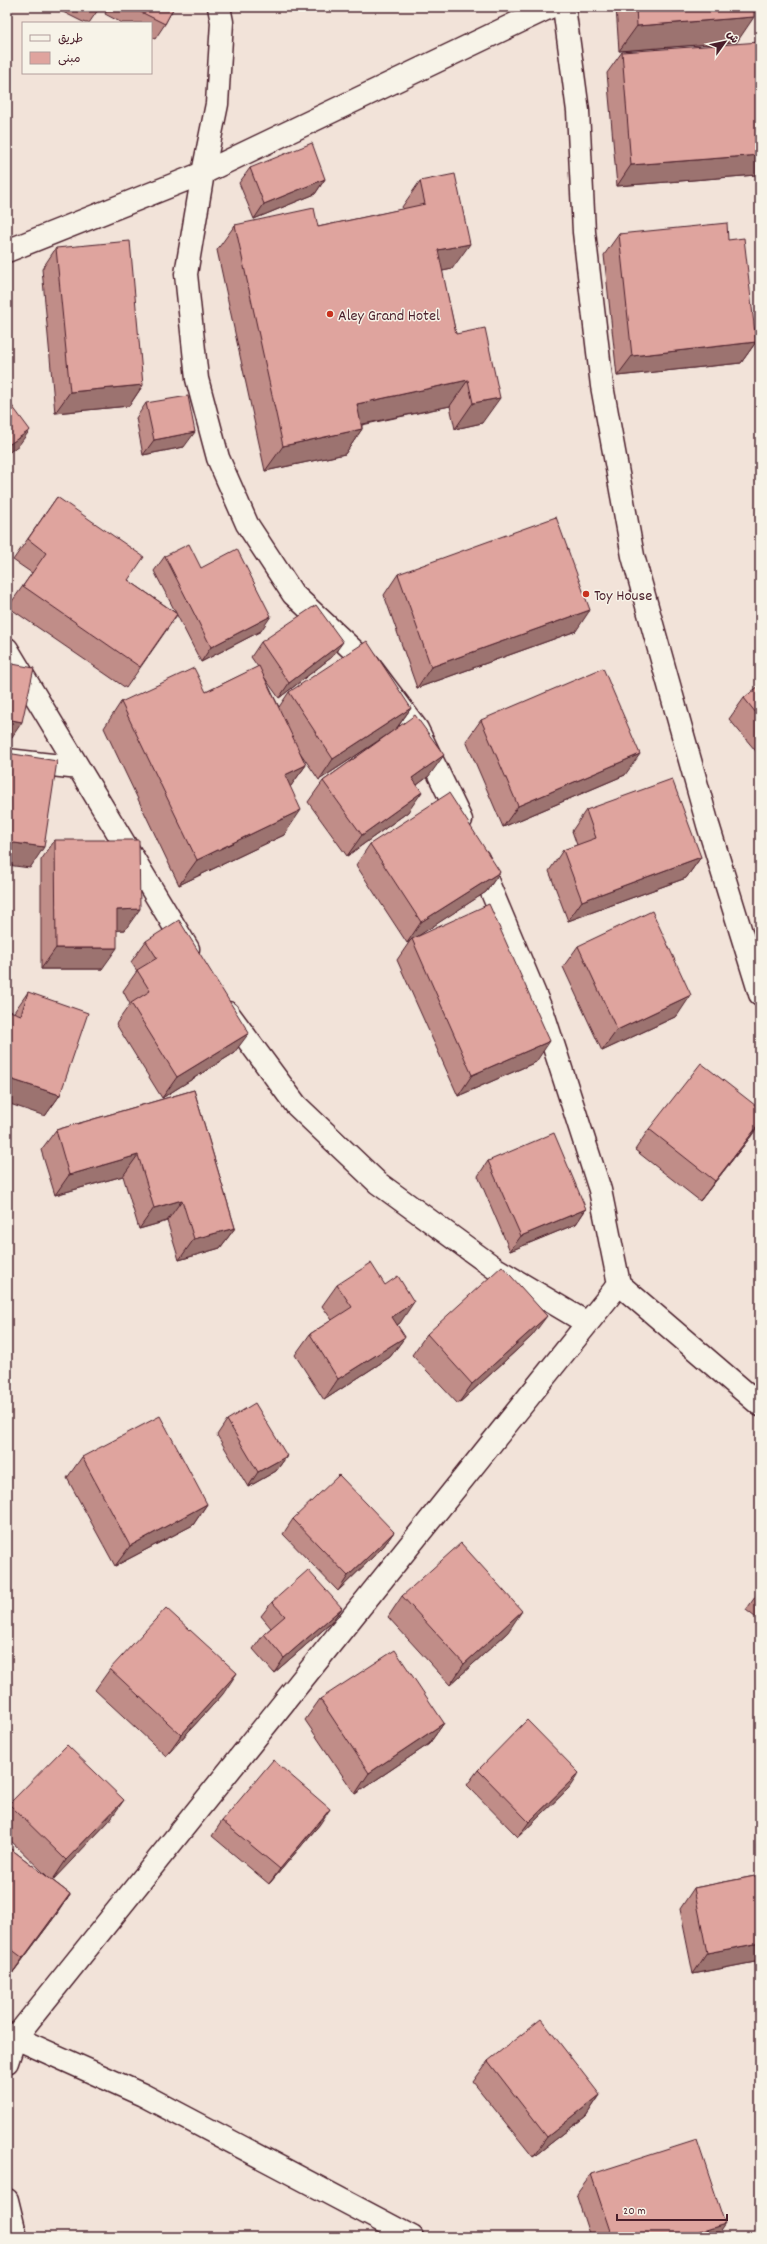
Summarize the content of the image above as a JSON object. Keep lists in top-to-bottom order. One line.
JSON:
{"places":["Aley Grand Hotel","Toy House"],"legend":["طريق","مبنى"],"scale_bar":"20 m","north":"top right"}
